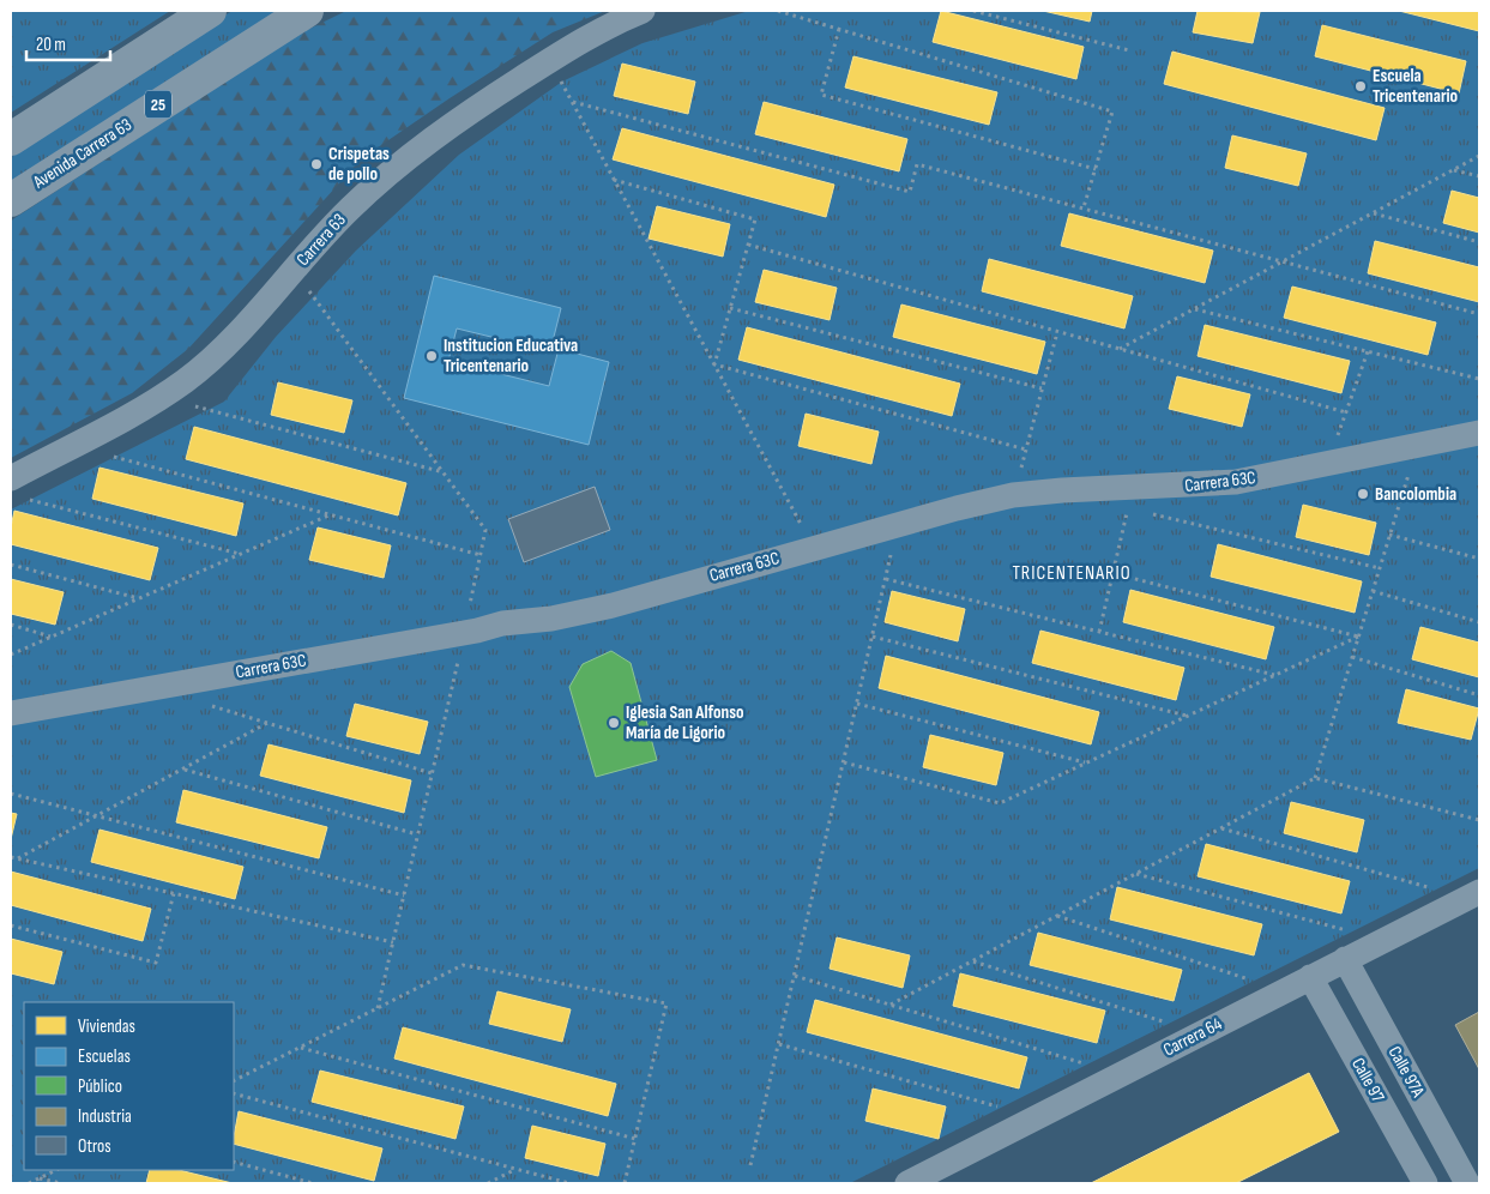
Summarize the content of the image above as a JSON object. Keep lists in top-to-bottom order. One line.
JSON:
{"streets":{"highway":["25","Avenida Carrera 63"],"street":["Carrera 63","Carrera 63C","Carrera 64","Calle 97A","Calle 97"]},"crossings":[["Carrera 64","Calle 97A"],["Carrera 64","Calle 97"]],"districts":["TRICENTENARIO"],"places":["Escuela Tricentenario","Crispetas de pollo","Institucion Educativa Tricentenario","Bancolombia","Iglesia San Alfonso María de Ligorio"],"legend":["Viviendas","Escuelas","Público","Industria","Otros"],"scale_bar":"20 m"}
